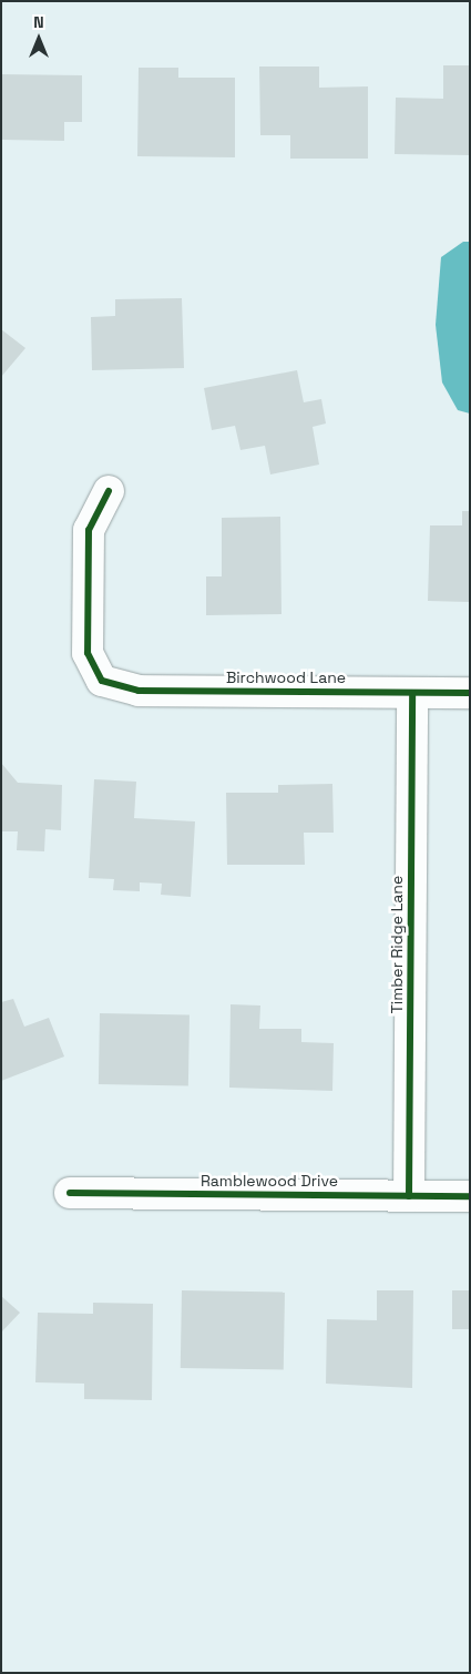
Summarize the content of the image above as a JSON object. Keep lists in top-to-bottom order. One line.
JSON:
{"streets":{"street":["Birchwood Lane","Timber Ridge Lane","Ramblewood Drive"]},"crossings":[["Birchwood Lane","Timber Ridge Lane"],["Timber Ridge Lane","Ramblewood Drive"]],"north":"top"}
